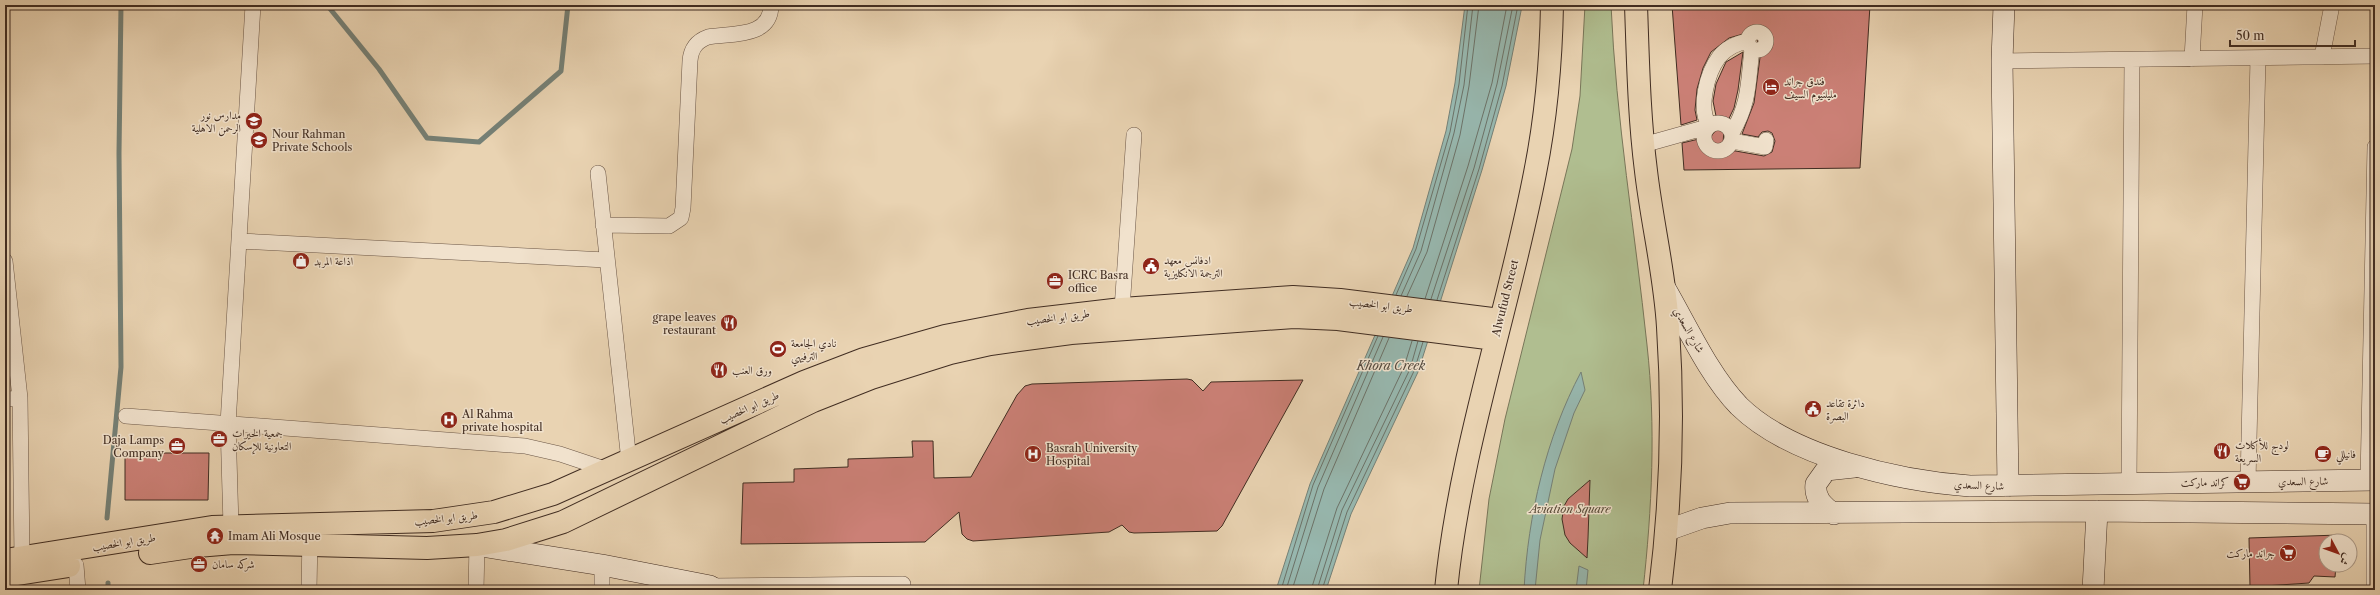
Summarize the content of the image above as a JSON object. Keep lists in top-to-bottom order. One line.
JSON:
{"streets":{"main road":["Alwufud Street","طريق ابو الخصيب","شارع السعدي"]},"crossings":[["Alwufud Street","طريق ابو الخصيب"]],"water":["Khora Creek"],"parks":["Aviation Square"],"places":{"hotel":["فندق جراند مليلنيوم السيف"],"school or university":["مدارس نور الرحمن الاهلية","Nour Rahman Private Schools"],"shop":["اذاعة المربد"],"public building":["ادفانس معهد الترجمة الانكليزية","دائرة تقاعد البصرة"],"office":["ICRC Basra office","جمعية الخيرات التعاونية للإسكان","Daja Lamps Company","شركه سامان"],"restaurant":["grape leaves restaurant","ورق العنب","لودج للأكلات السريعة"],"sports":["نادي الجامعة الترفيهي"],"hospital":["Al Rahma private hospital","Basrah University Hospital"],"cafe":["فانيللي"],"supermarket":["كراند ماركت","جراند ماركت"],"temple":["Imam Ali Mosque"]},"scale_bar":"50 m","north":"bottom right"}
